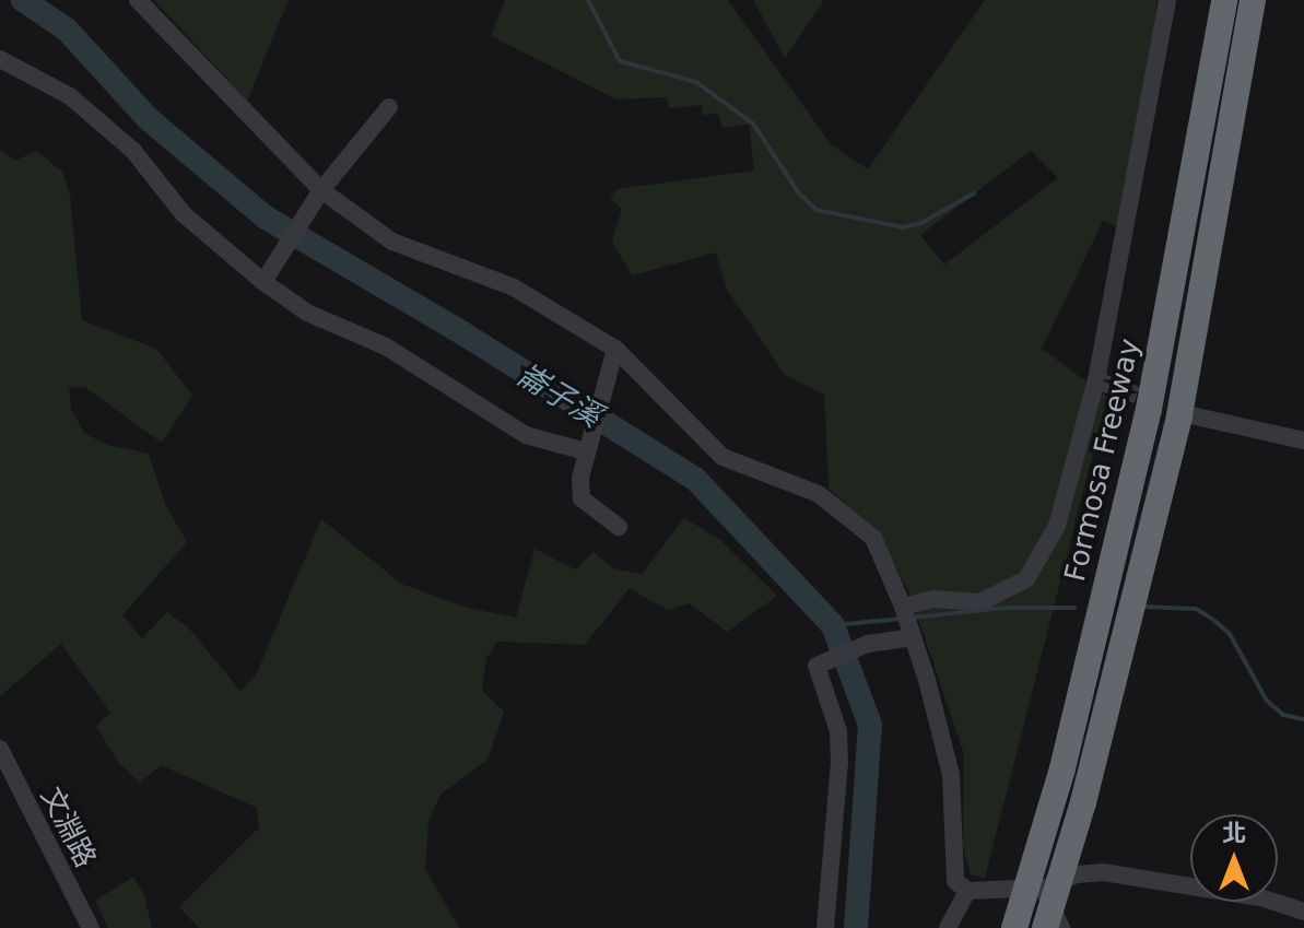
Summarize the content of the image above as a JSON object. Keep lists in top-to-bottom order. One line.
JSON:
{"streets":{"highway":["Formosa Freeway"],"street":["文淵路"]},"water":["崙子溪"],"north":"top"}
